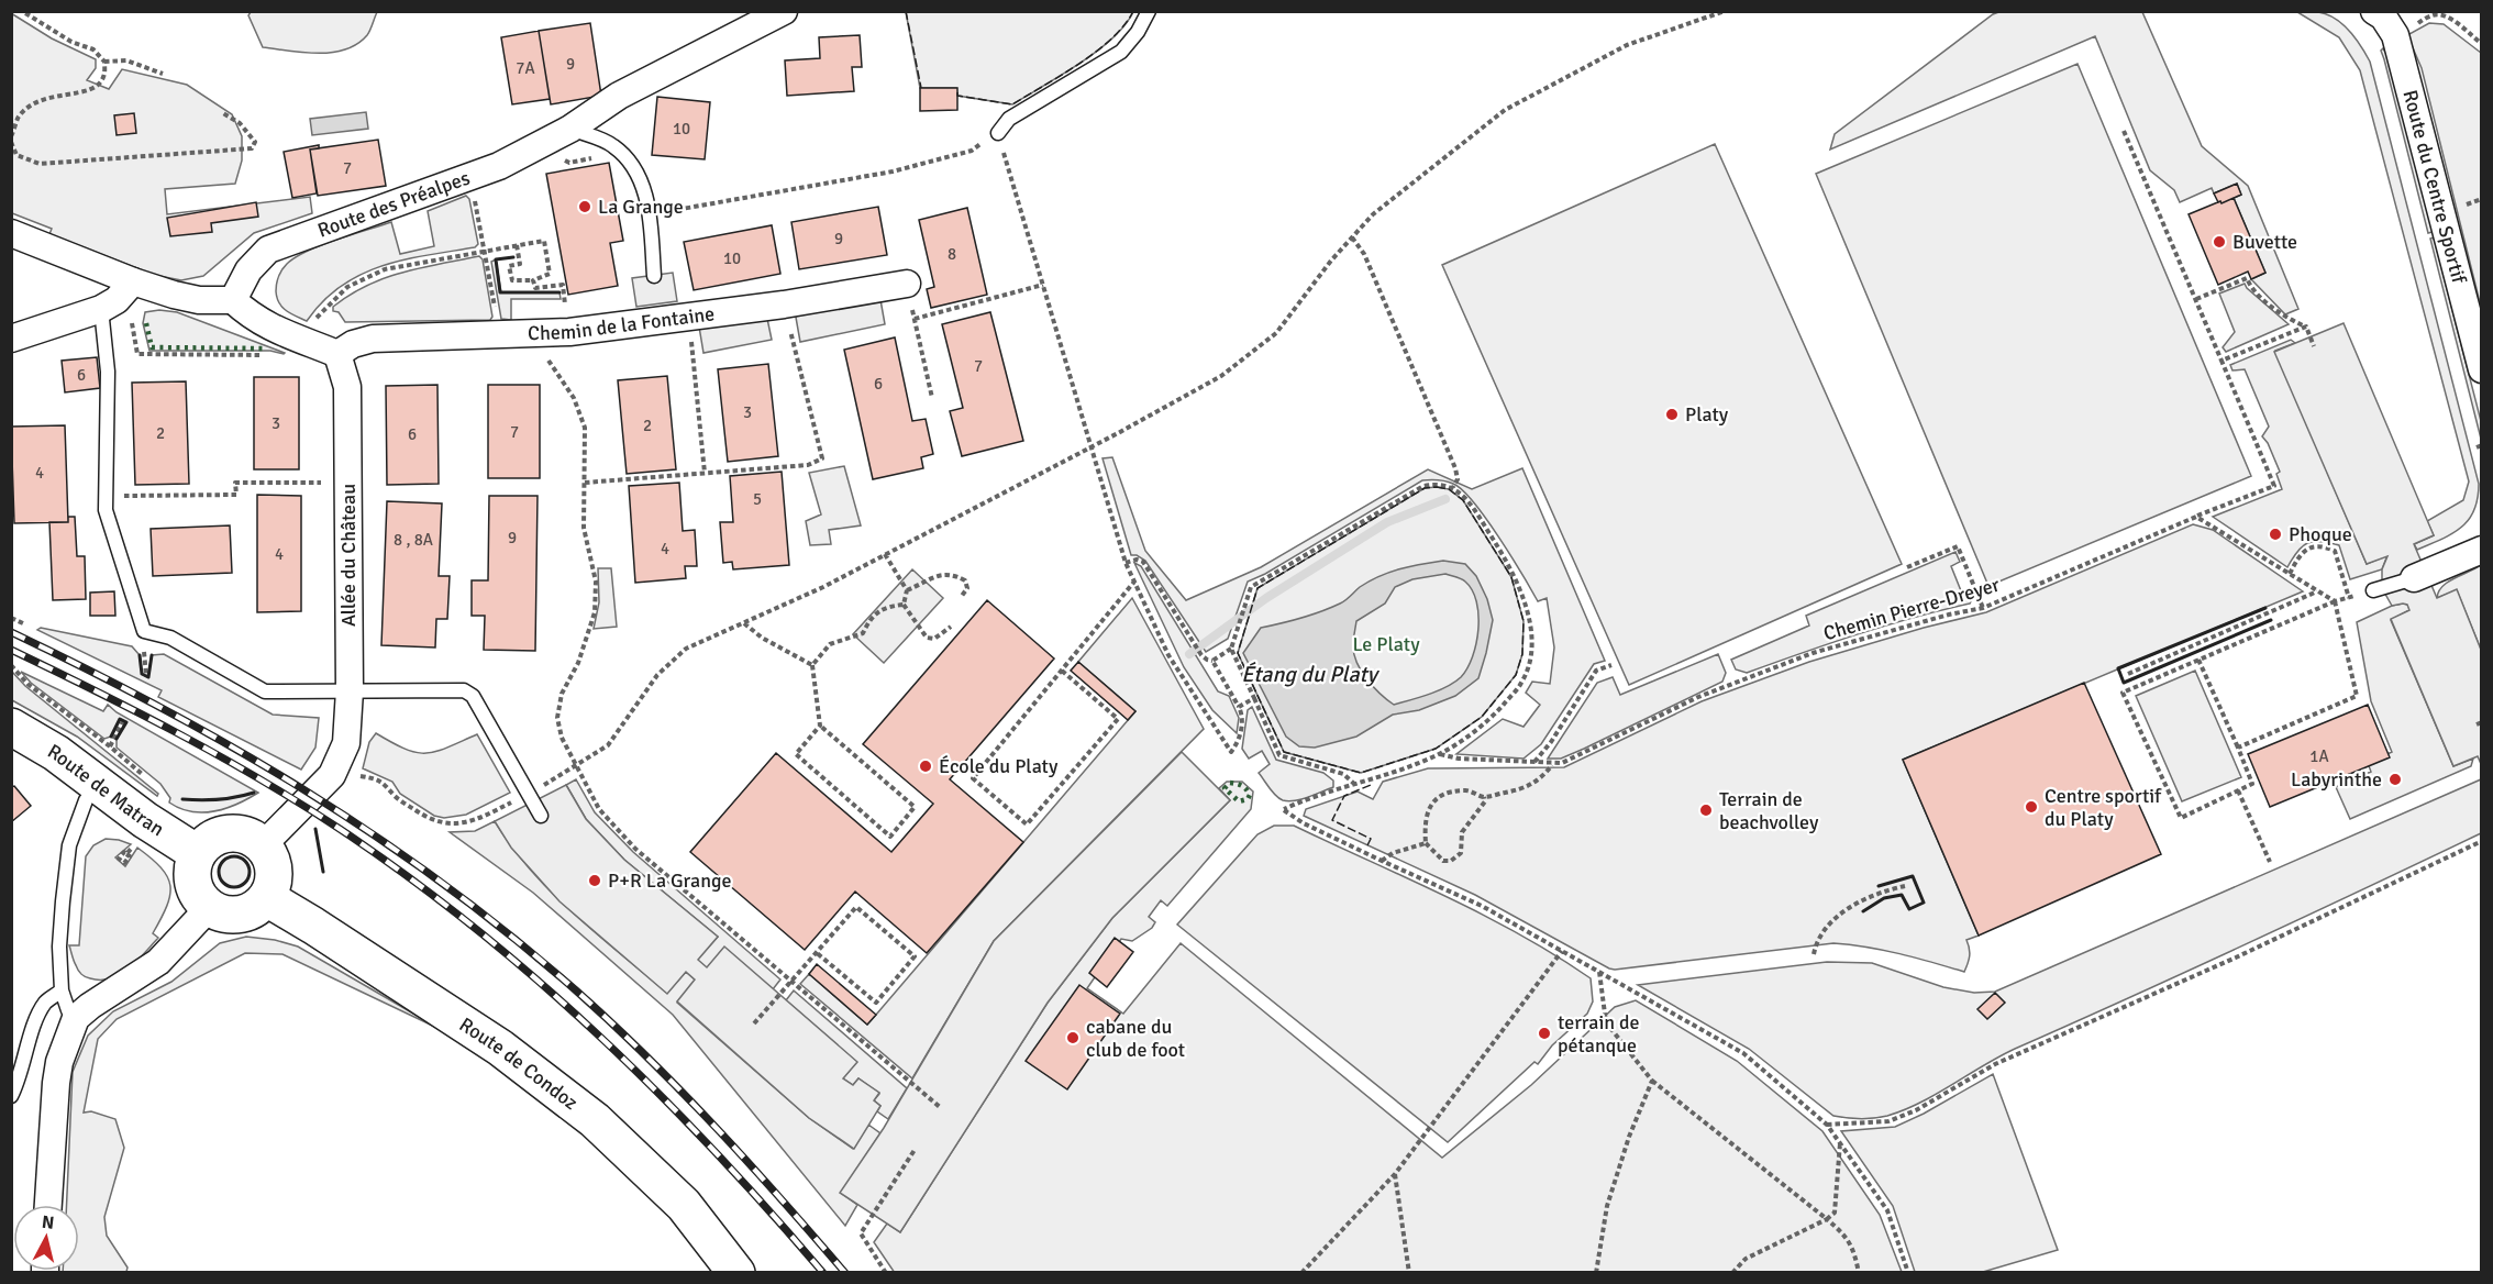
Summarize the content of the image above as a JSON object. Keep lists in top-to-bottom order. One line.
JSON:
{"streets":{"main road":["Route de Matran","Route de Condoz"],"street":["Route du Centre Sportif","Route des Préalpes","Chemin de la Fontaine","Allée du Château"],"path":["Chemin Pierre-Dreyer"]},"crossings":[["Chemin de la Fontaine","Allée du Château"],["Allée du Château","Route de Matran"],["Allée du Château","Route de Condoz"],["Route de Matran","Route de Condoz"]],"water":["Étang du Platy"],"parks":["Le Platy"],"places":["La Grange","Buvette","Platy","Phoque","École du Platy","Labyrinthe","Centre sportif du Platy","Terrain de beachvolley","P+R La Grange","terrain de pétanque","cabane du club de foot"],"house_numbers":["9","7A","10","7","9","8","10","7","6","6","3","3","2","7","2","6","4","5","9","8 , 8A","4","4","1A"],"north":"top"}
